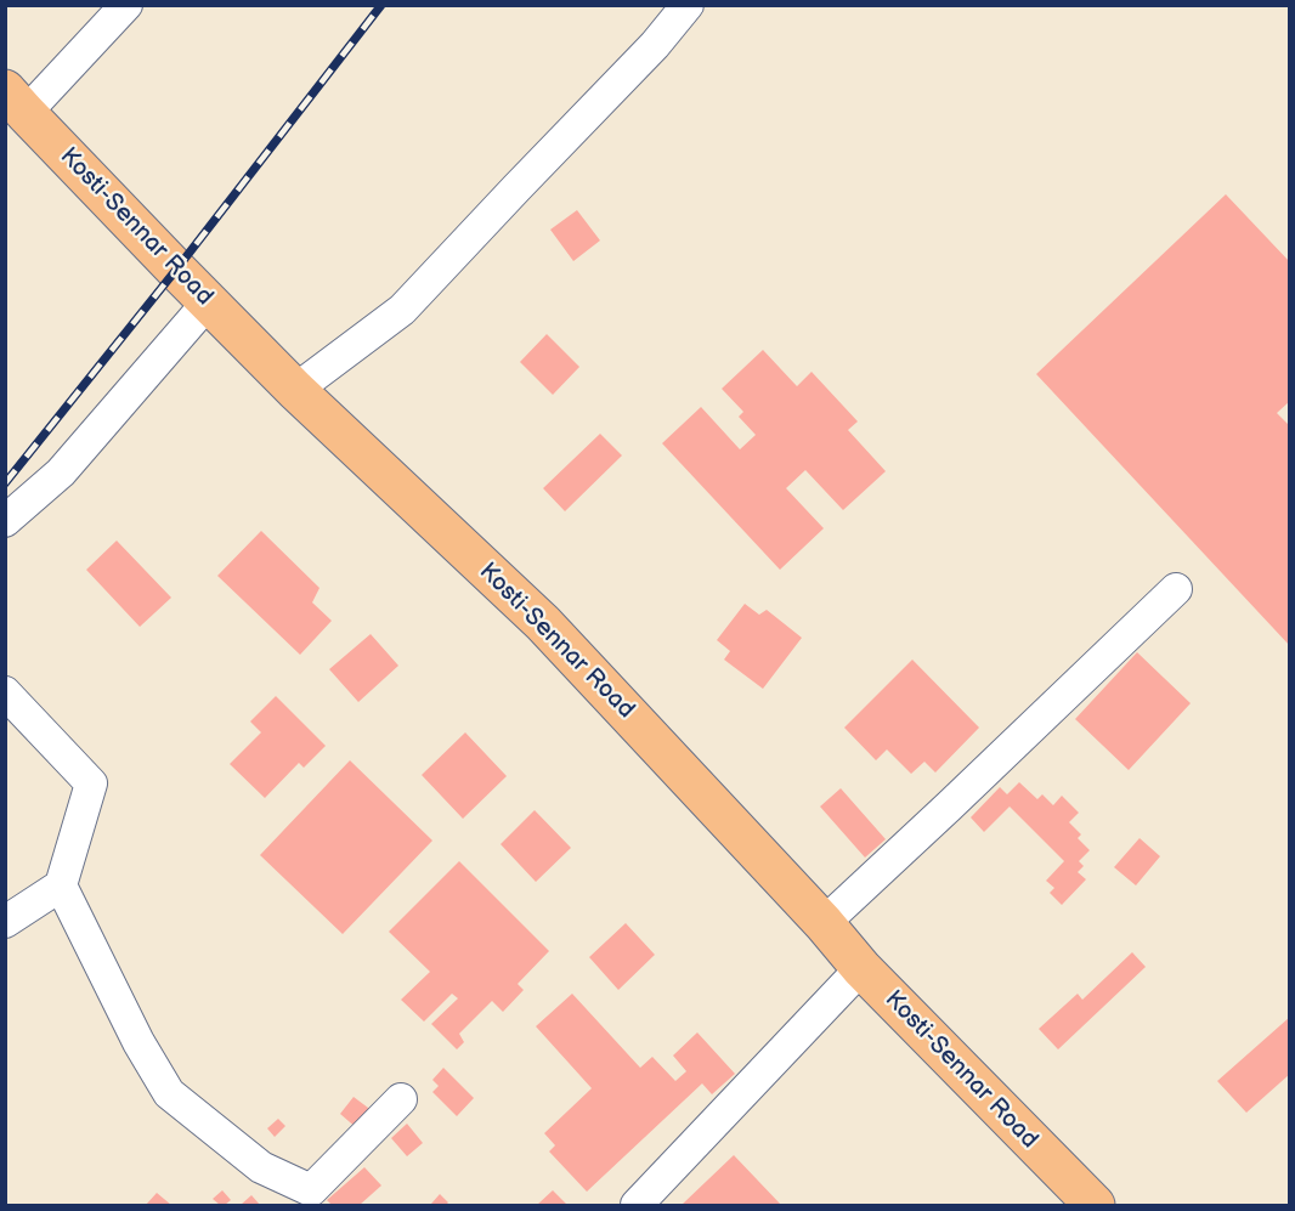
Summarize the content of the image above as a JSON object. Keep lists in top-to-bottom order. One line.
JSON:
{"streets":{"highway":["Kosti-Sennar Road"]}}
